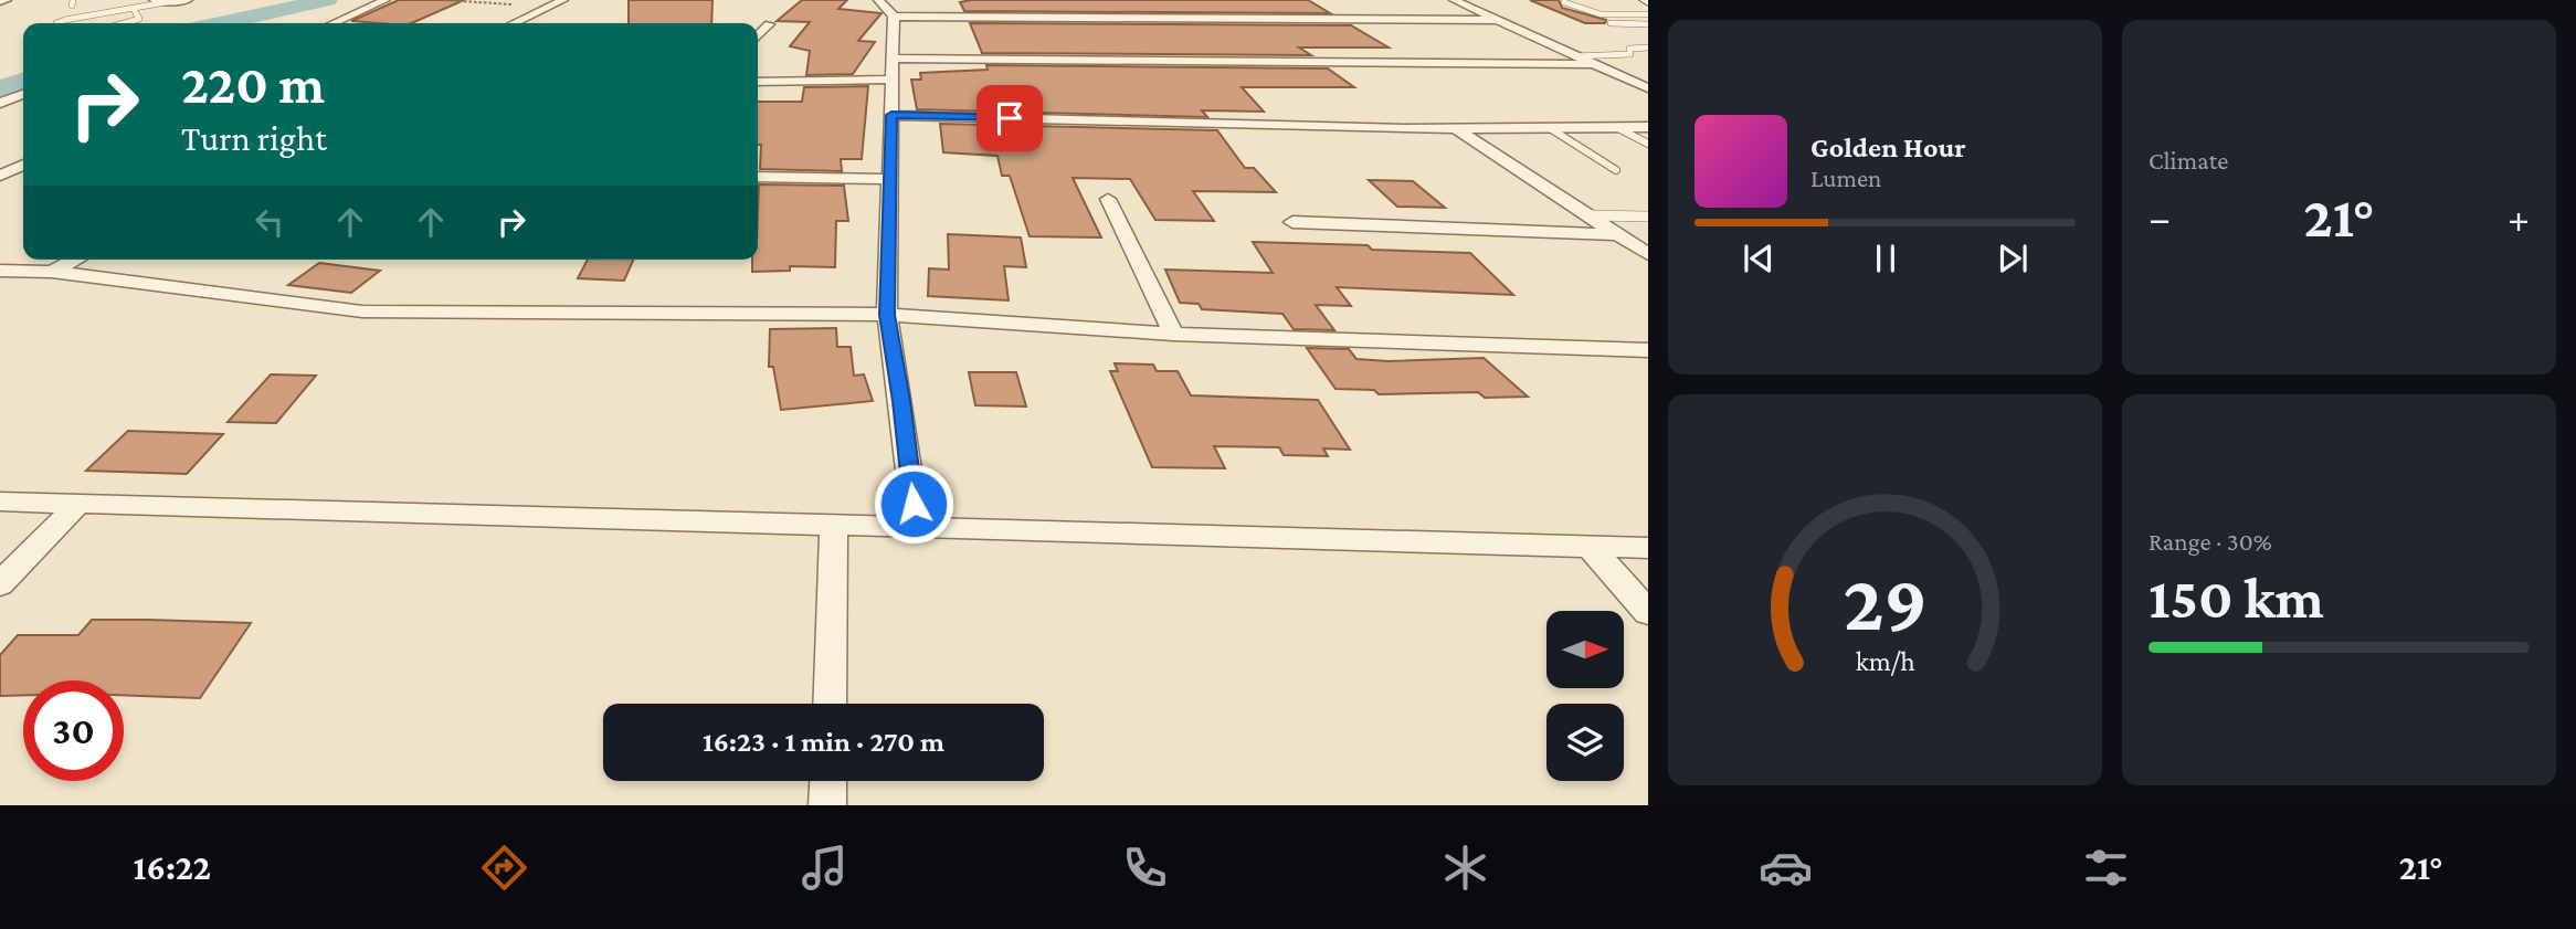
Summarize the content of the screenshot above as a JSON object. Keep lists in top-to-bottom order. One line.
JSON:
{"north":"right","page":{"tile":["Climate",["Range · 30%","150 km"]],"turn":["220 m","Turn right"],"song":["Golden Hour","Lumen"],"heat":["−","21°","+"],"limit":"30","trip":"16:23 · 1 min · 270 m","tabs":["16:22","21°"],"gauge":["29","km/h"]}}
